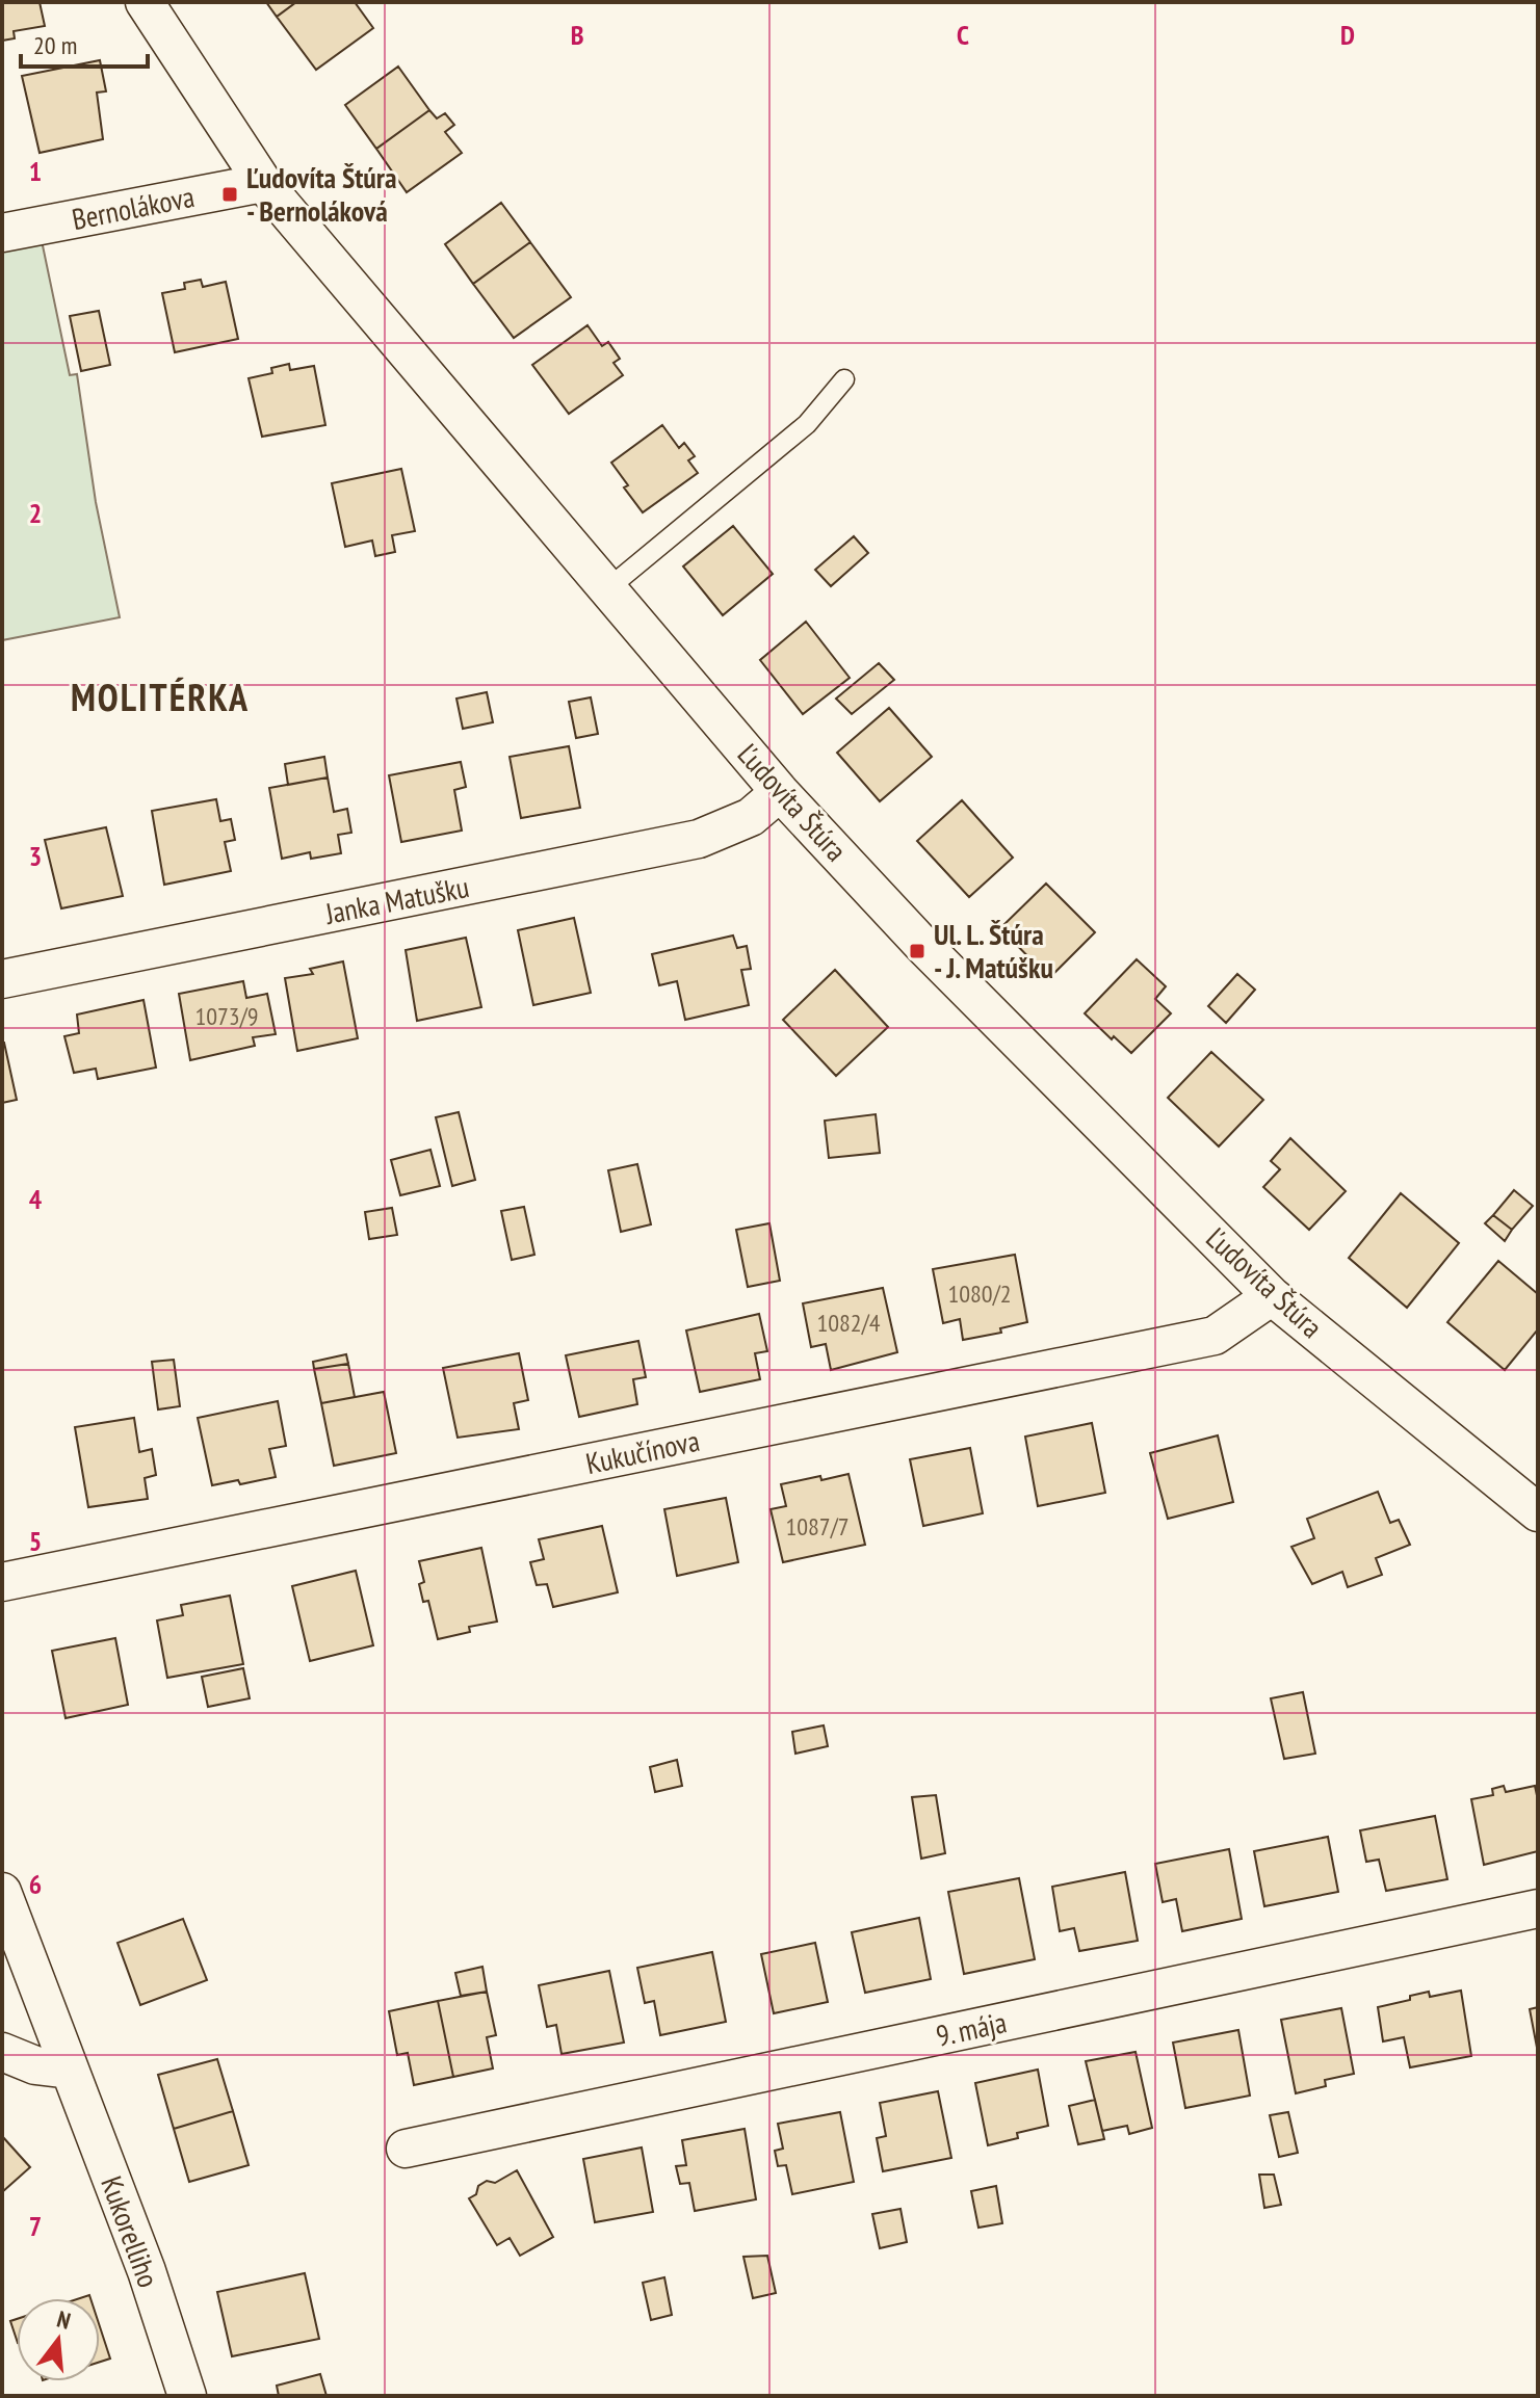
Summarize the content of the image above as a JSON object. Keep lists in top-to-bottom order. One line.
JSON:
{"streets":{"street":["Bernolákova","Ľudovíta Štúra","Janka Matušku","Kukučínova","9. mája","Kukorelliho"]},"crossings":[["Bernolákova","Ľudovíta Štúra"],["Ľudovíta Štúra","Janka Matušku"],["Ľudovíta Štúra","Kukučínova"]],"districts":["MOLITÉRKA"],"places":{"transit":["Ľudovíta Štúra - Bernoláková","Ul. L. Štúra - J. Matúšku"]},"house_numbers":["1073/9","1080/2","1082/4","1087/7"],"scale_bar":"20 m","north":"top","grid":{"columns":["B","C","D"],"rows":["1","2","3","4","5","6","7"]}}
